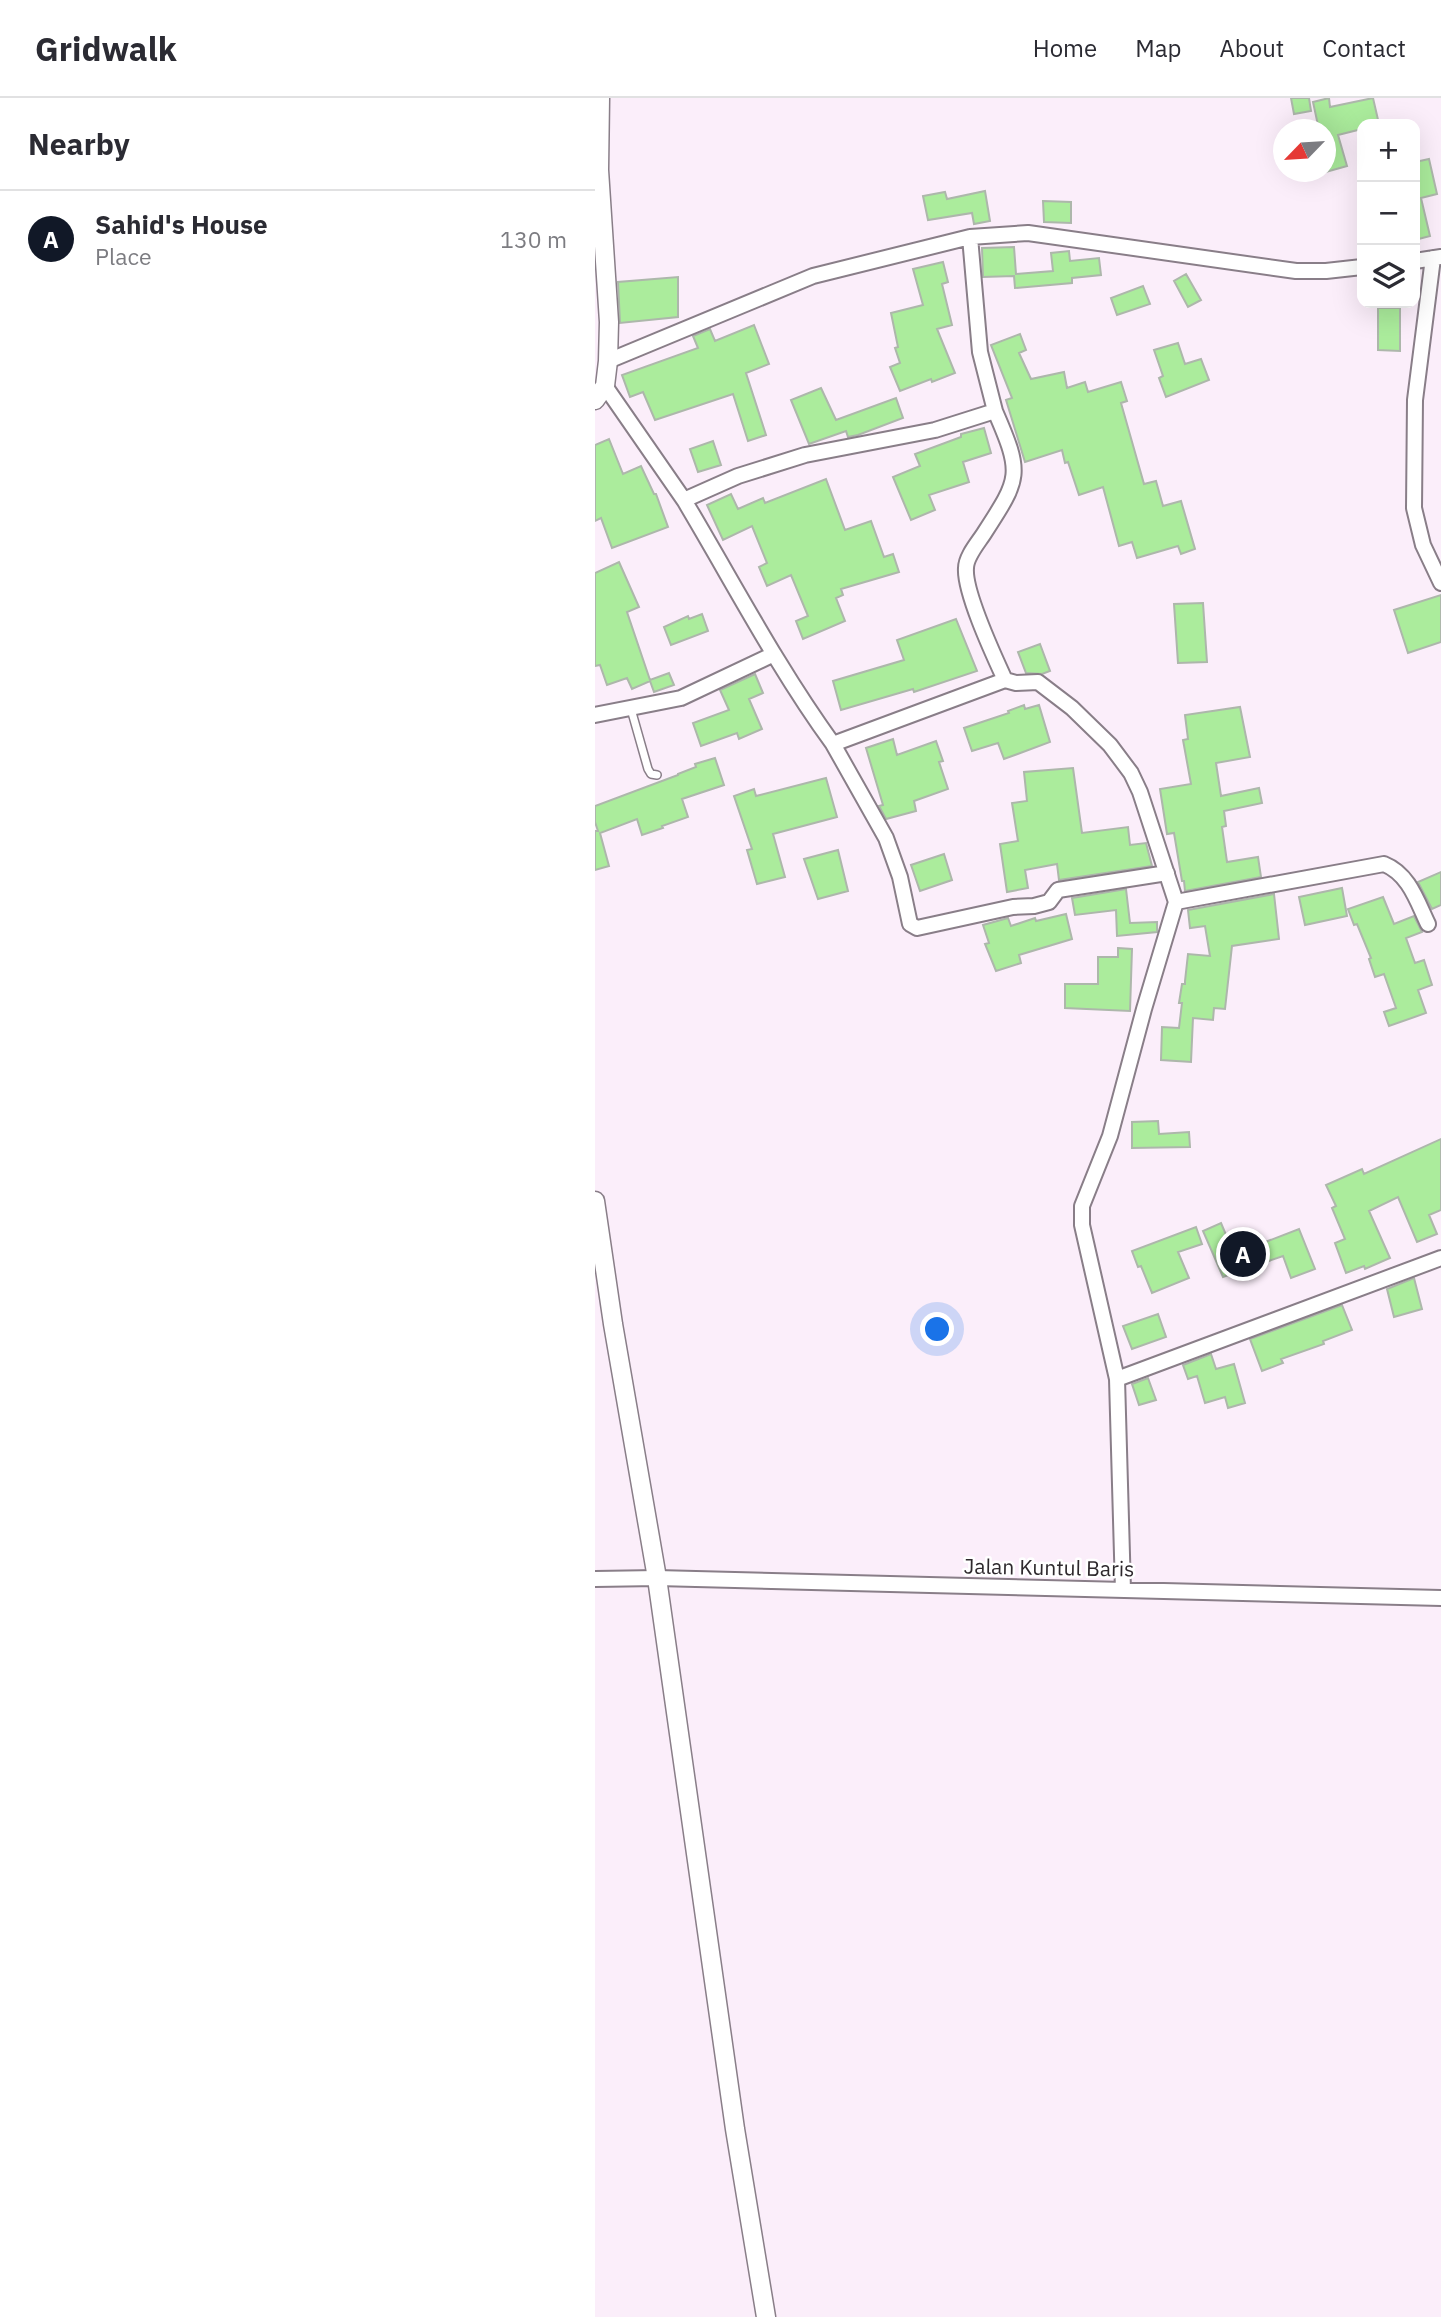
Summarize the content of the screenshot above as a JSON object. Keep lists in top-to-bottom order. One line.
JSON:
{"streets":{"street":["Jalan Kuntul Baris"]},"north":"bottom left","page":{"header":"Gridwalk","nav":["Home","Map","About","Contact"],"heading":"Nearby","map_buttons":["+","−"],"list":[{"mark":"A","name":"Sahid's House","note":"Place","value":"130 m"}],"pins":"A"}}
